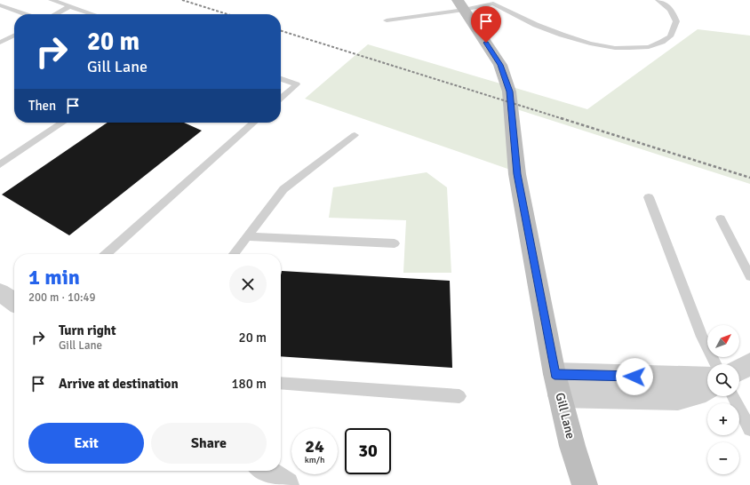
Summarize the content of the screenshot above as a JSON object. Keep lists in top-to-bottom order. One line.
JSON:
{"streets":{"street":["Gill Lane"]},"north":"top right","page":{"turn":["20 m","Gill Lane"],"then":"Then","heading":["1 min","200 m · 10:49"],"list":[{"name":"Turn right","note":"Gill Lane","value":"20 m"},{"name":"Arrive at destination","value":"180 m"}],"map_buttons":["+","−"],"buttons":["Exit","Share"],"speed":"24 km/h","limit":"30"}}
